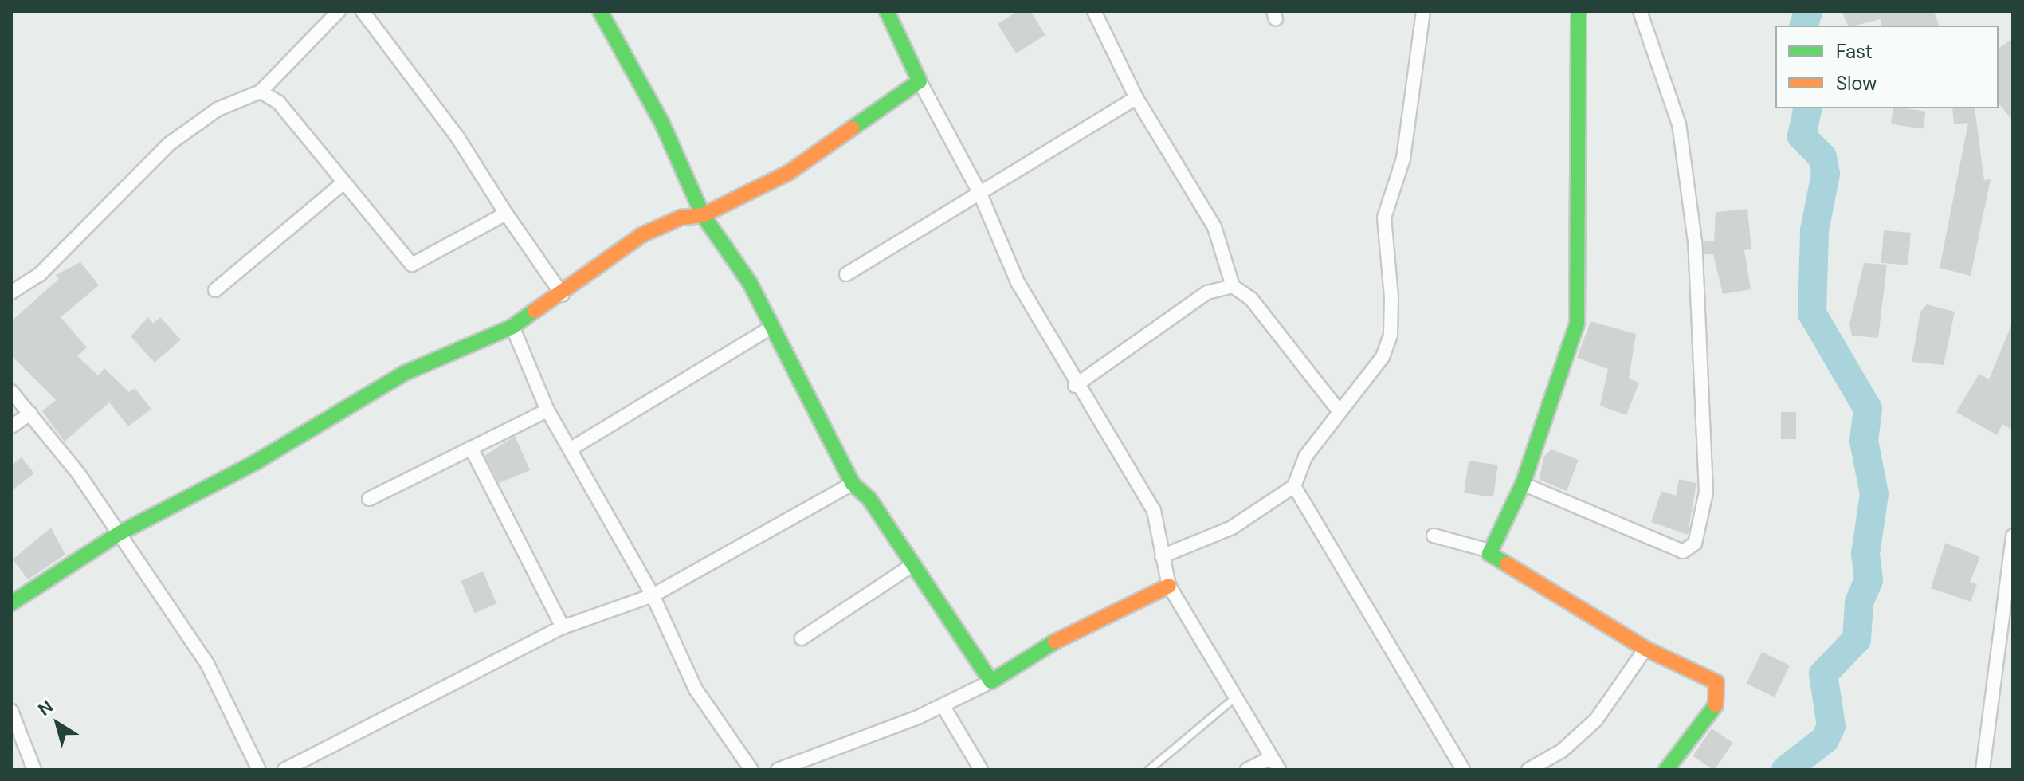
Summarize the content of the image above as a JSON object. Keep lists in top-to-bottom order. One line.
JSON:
{"legend":["Fast","Slow"],"north":"top left"}
